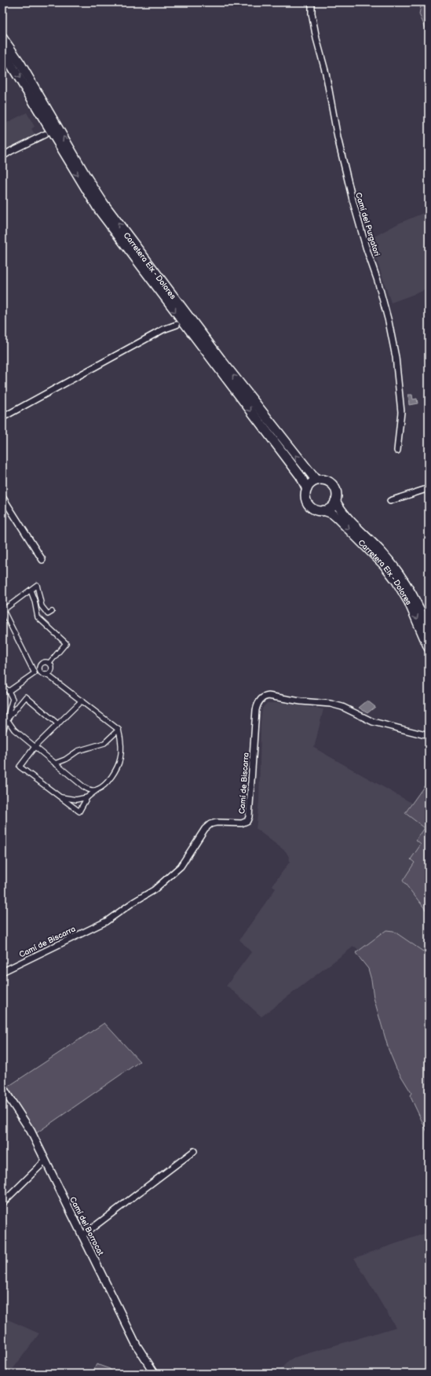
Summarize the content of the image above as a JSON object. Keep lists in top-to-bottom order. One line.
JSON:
{"streets":{"main road":["Carretera Elx - Dolores"],"street":["Camí del Purgatori","Camí de Biscarra","Camí del Borrocat"]}}
